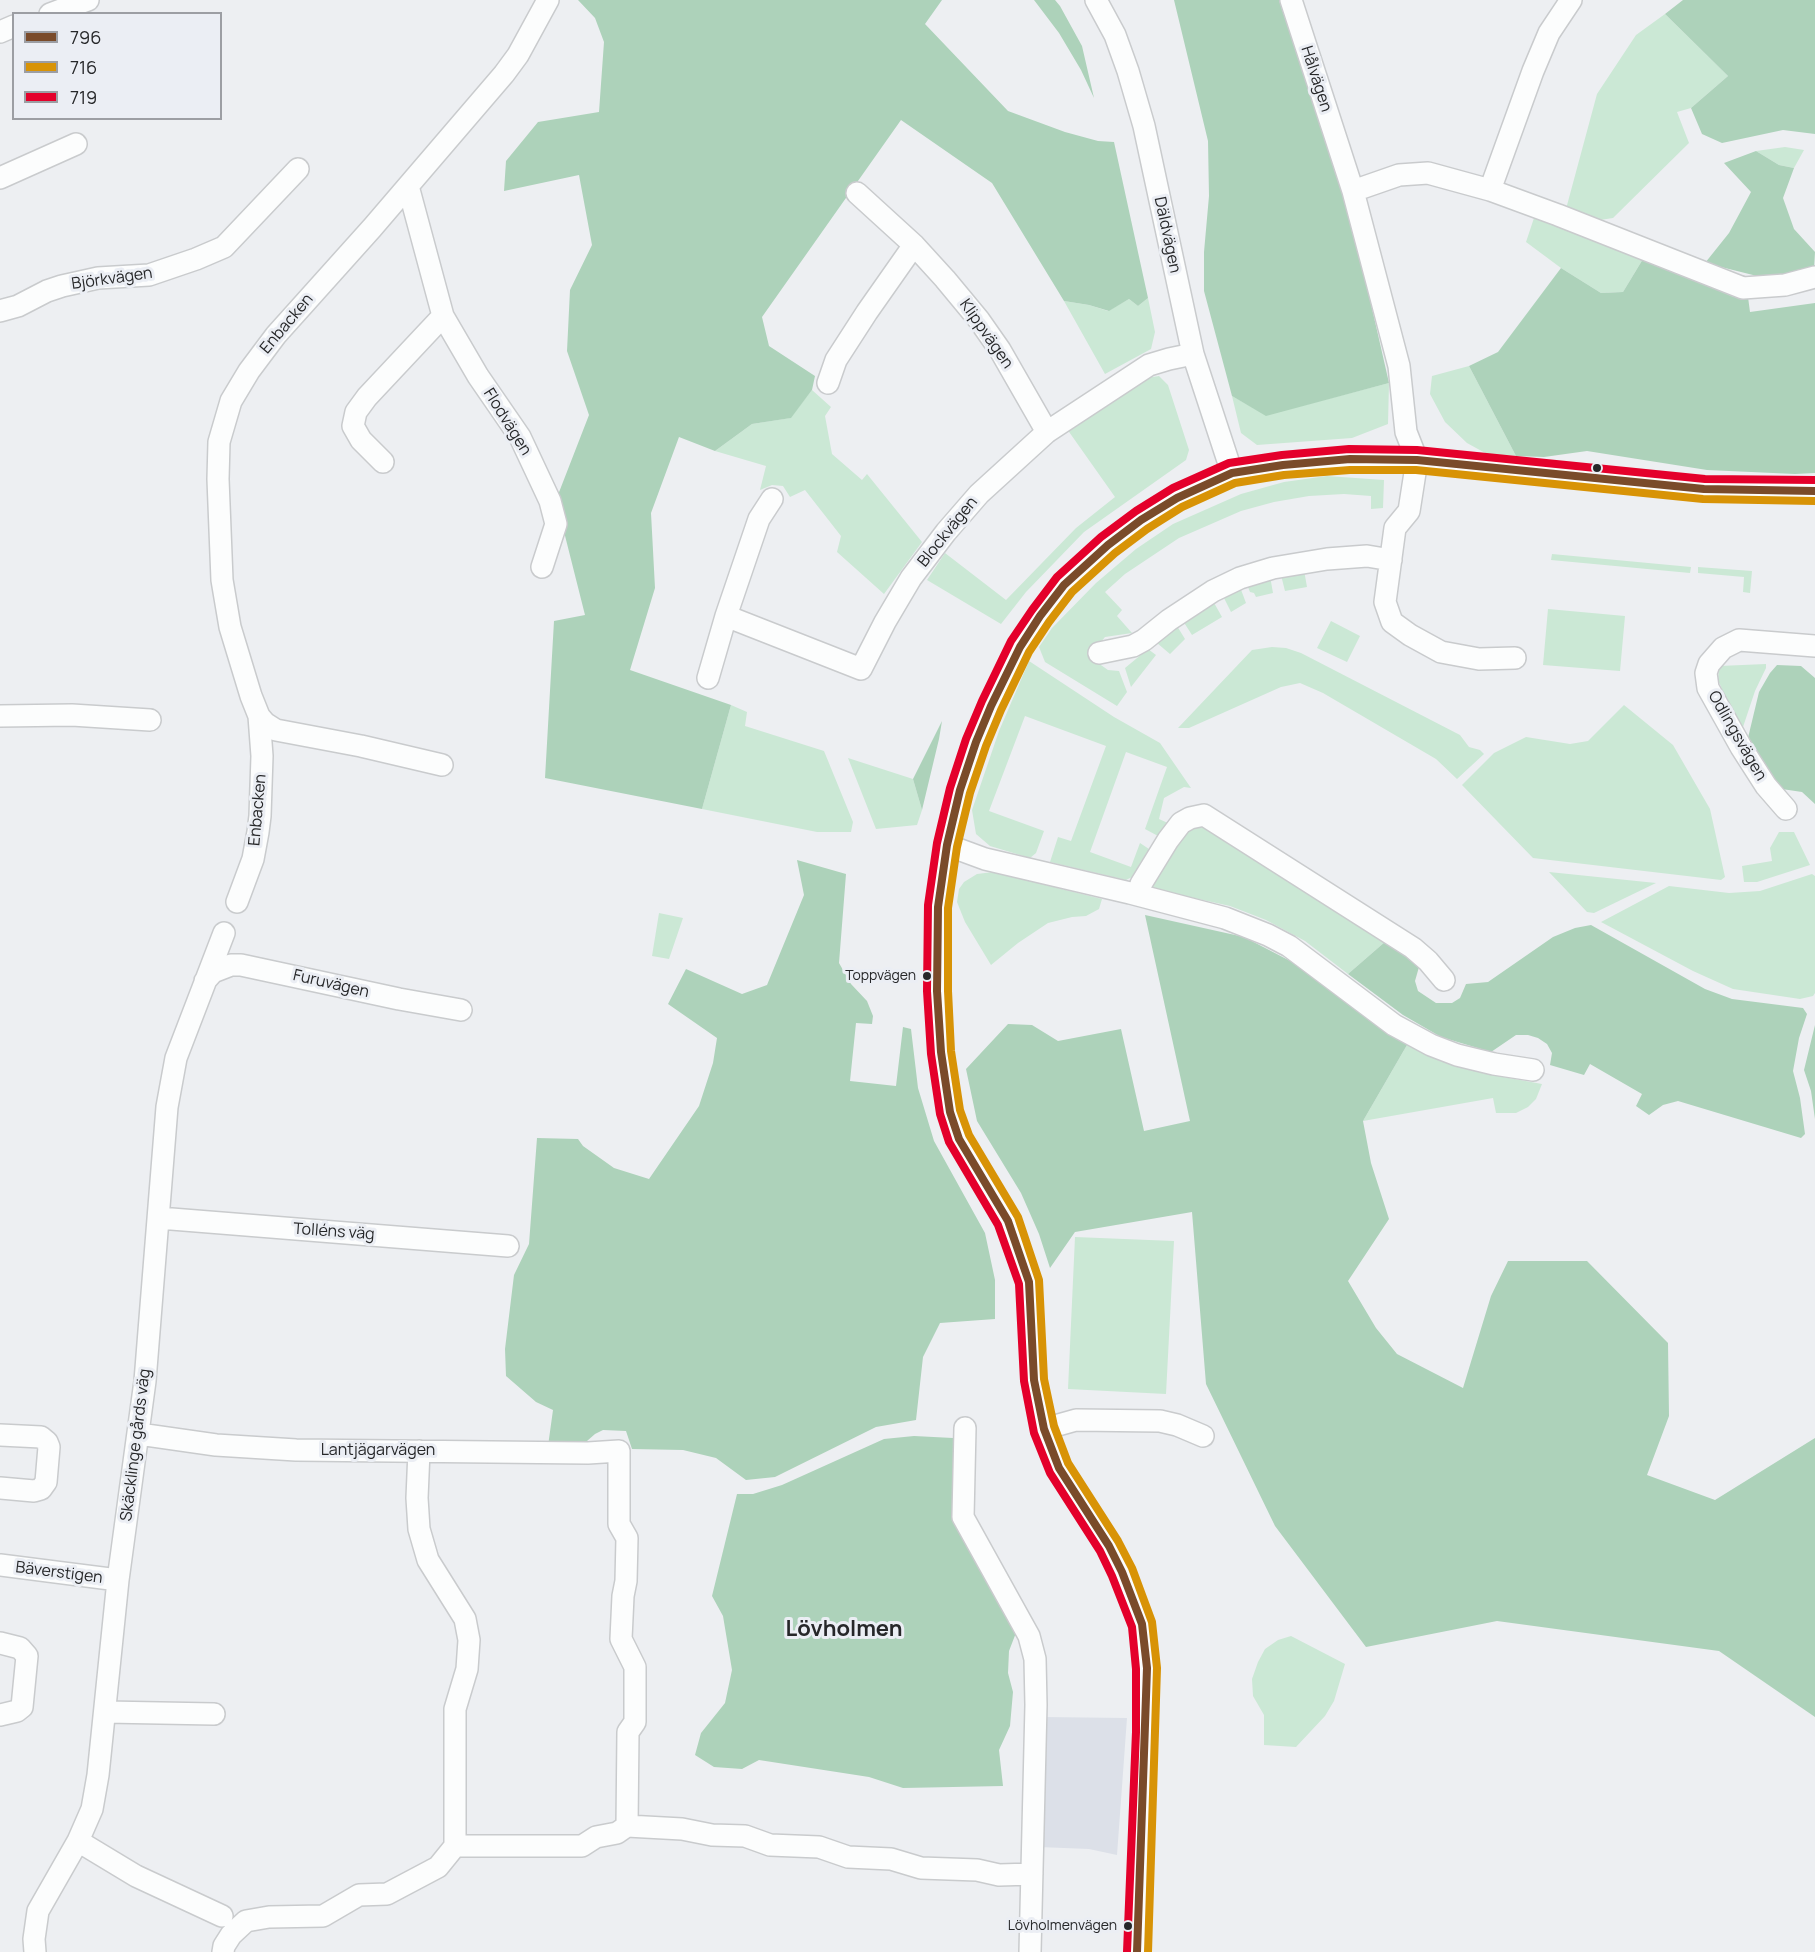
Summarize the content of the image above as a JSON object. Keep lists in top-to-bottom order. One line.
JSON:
{"streets":{"street":["Hålvägen","Däldvägen","Björkvägen","Enbacken","Klippvägen","Flodvägen","Blockvägen","Odlingsvägen","Furuvägen","Tolléns väg","Skäcklinge gårds väg","Lantjägarvägen","Bäverstigen"]},"crossings":[["Däldvägen","Blockvägen"],["Enbacken","Flodvägen"],["Klippvägen","Blockvägen"],["Furuvägen","Skäcklinge gårds väg"],["Tolléns väg","Skäcklinge gårds väg"],["Skäcklinge gårds väg","Lantjägarvägen"],["Skäcklinge gårds väg","Bäverstigen"]],"districts":["Lövholmen"],"places":["Toppvägen","Lövholmenvägen"],"lines":["transit line 719","transit line 796","transit line 716"],"legend":["796","716","719"]}
